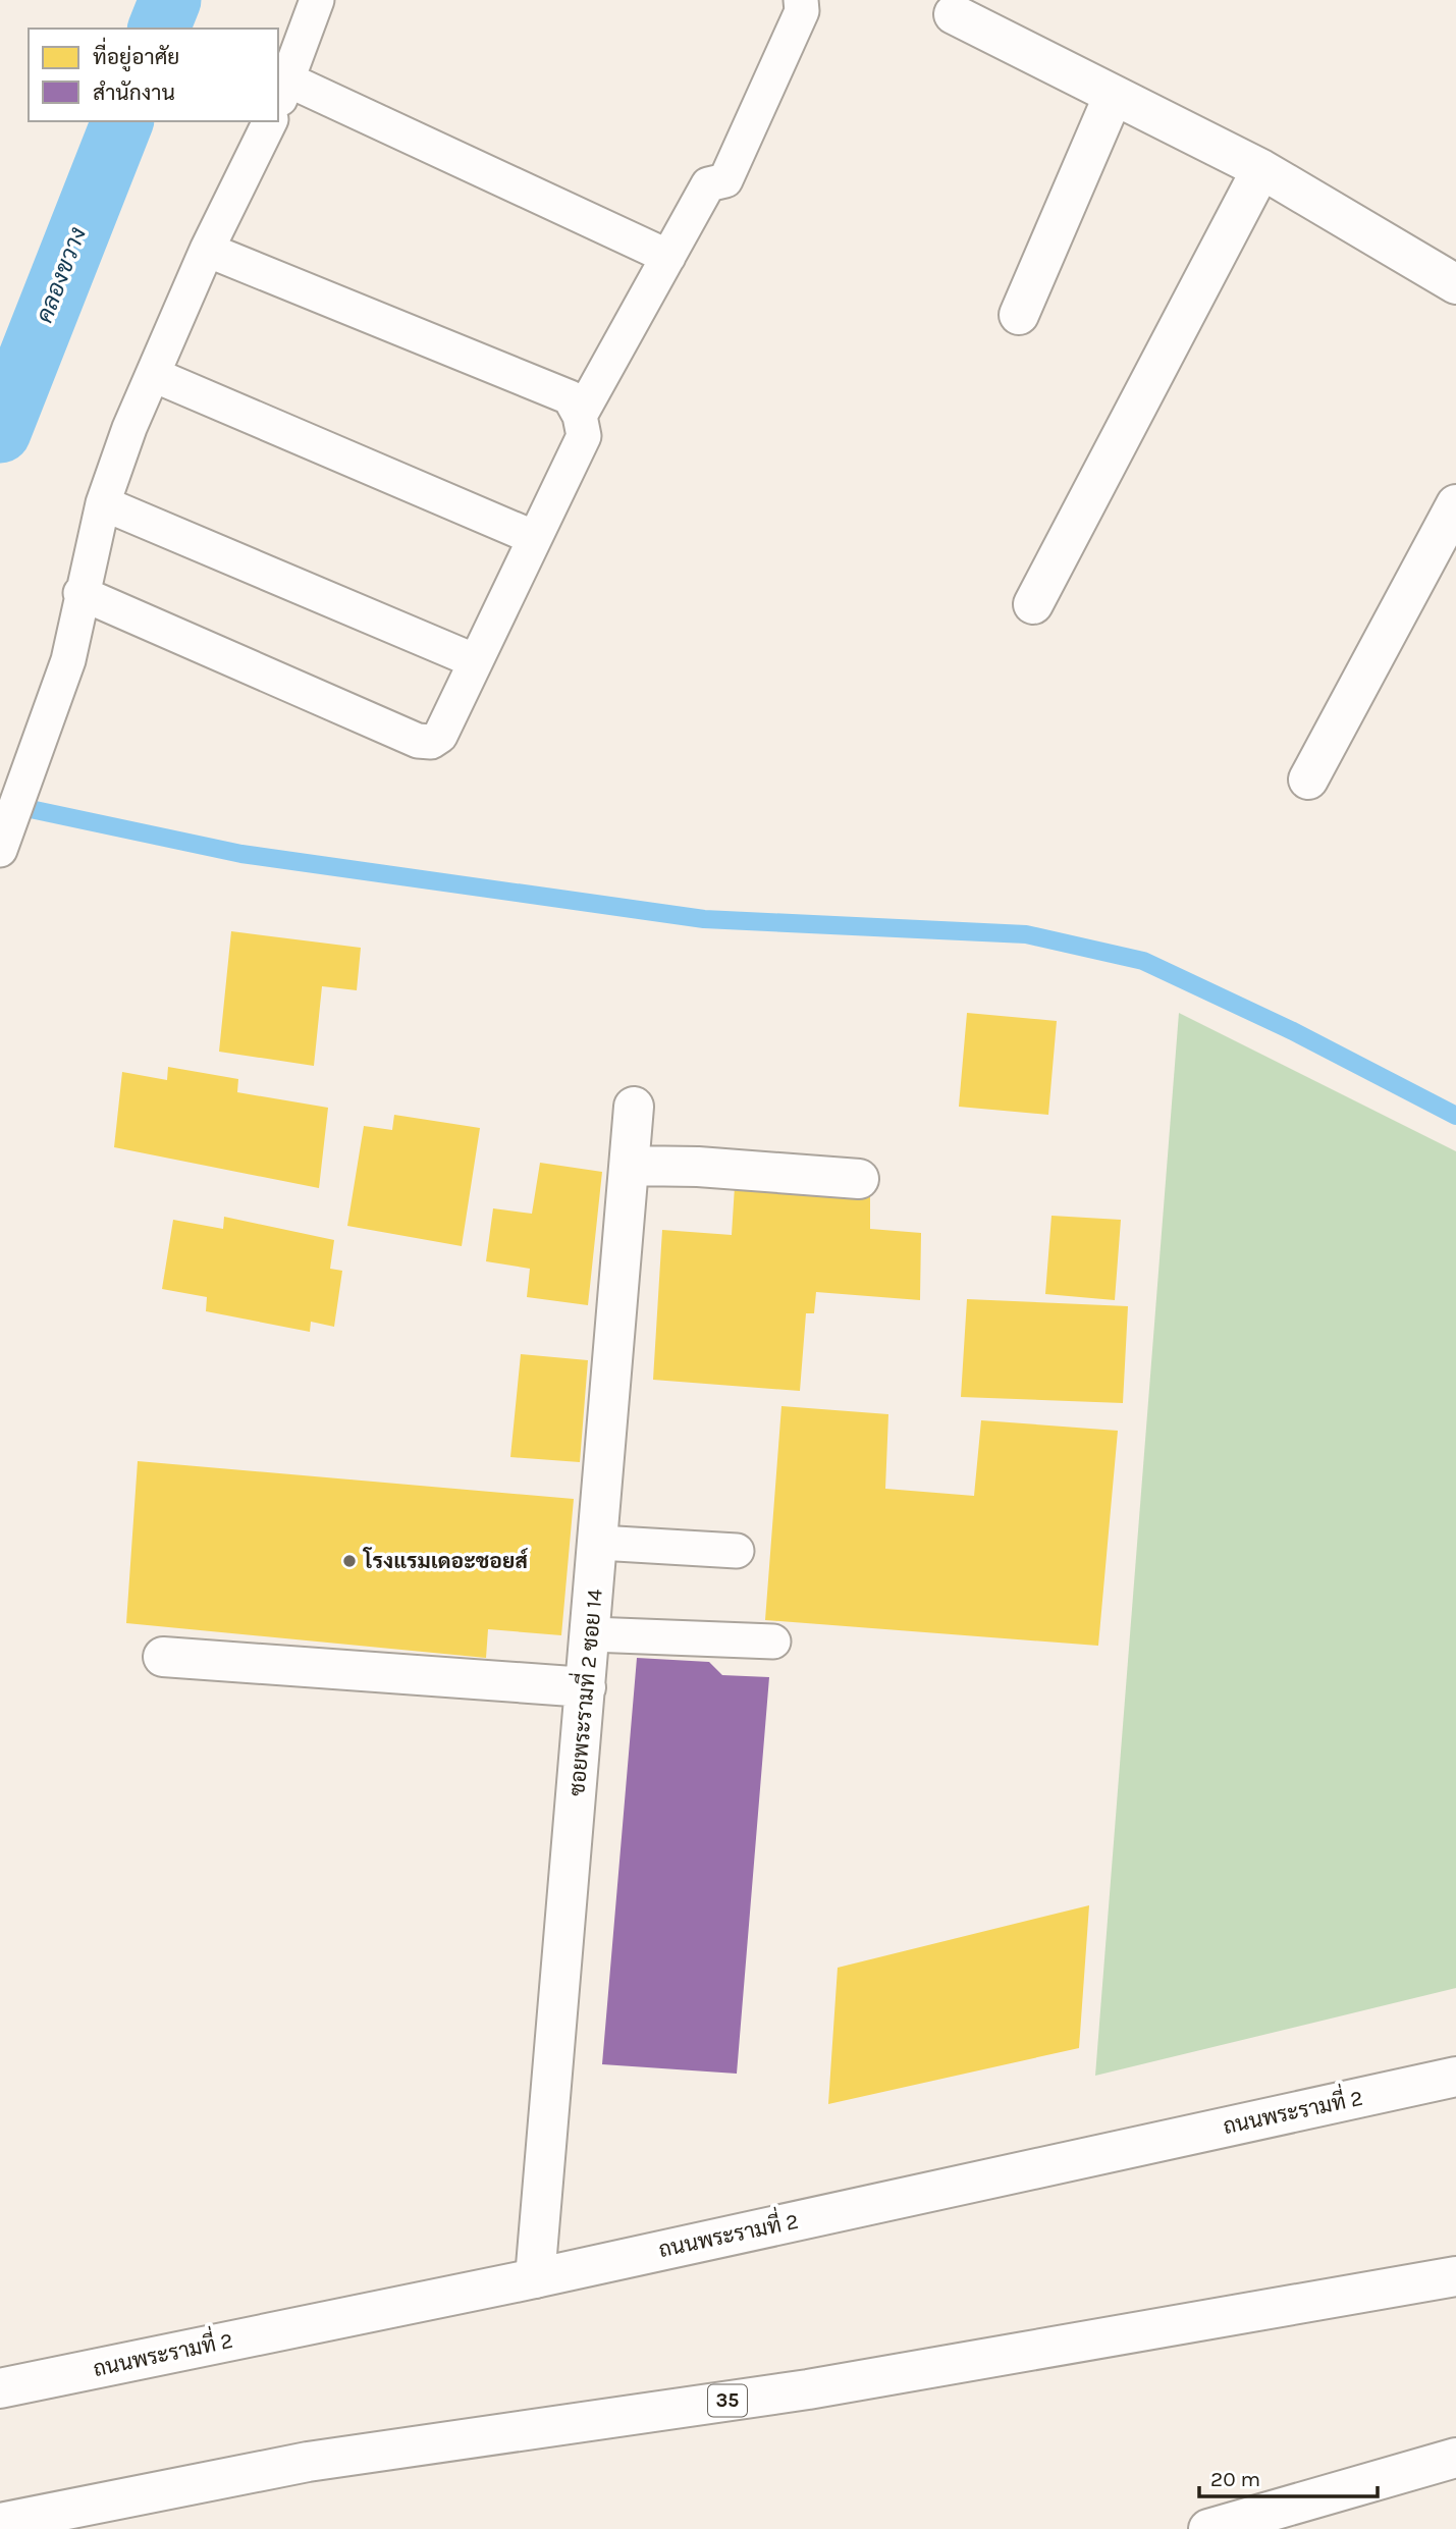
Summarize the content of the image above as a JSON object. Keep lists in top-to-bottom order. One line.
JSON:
{"streets":{"street":["ซอยพระรามที่ 2 ซอย 14","ถนนพระรามที่ 2","35"]},"crossings":[["ซอยพระรามที่ 2 ซอย 14","ถนนพระรามที่ 2"]],"water":["คลองขวาง"],"places":["โรงแรมเดอะชอยส์"],"legend":["ที่อยู่อาศัย","สำนักงาน"],"scale_bar":"20 m"}
